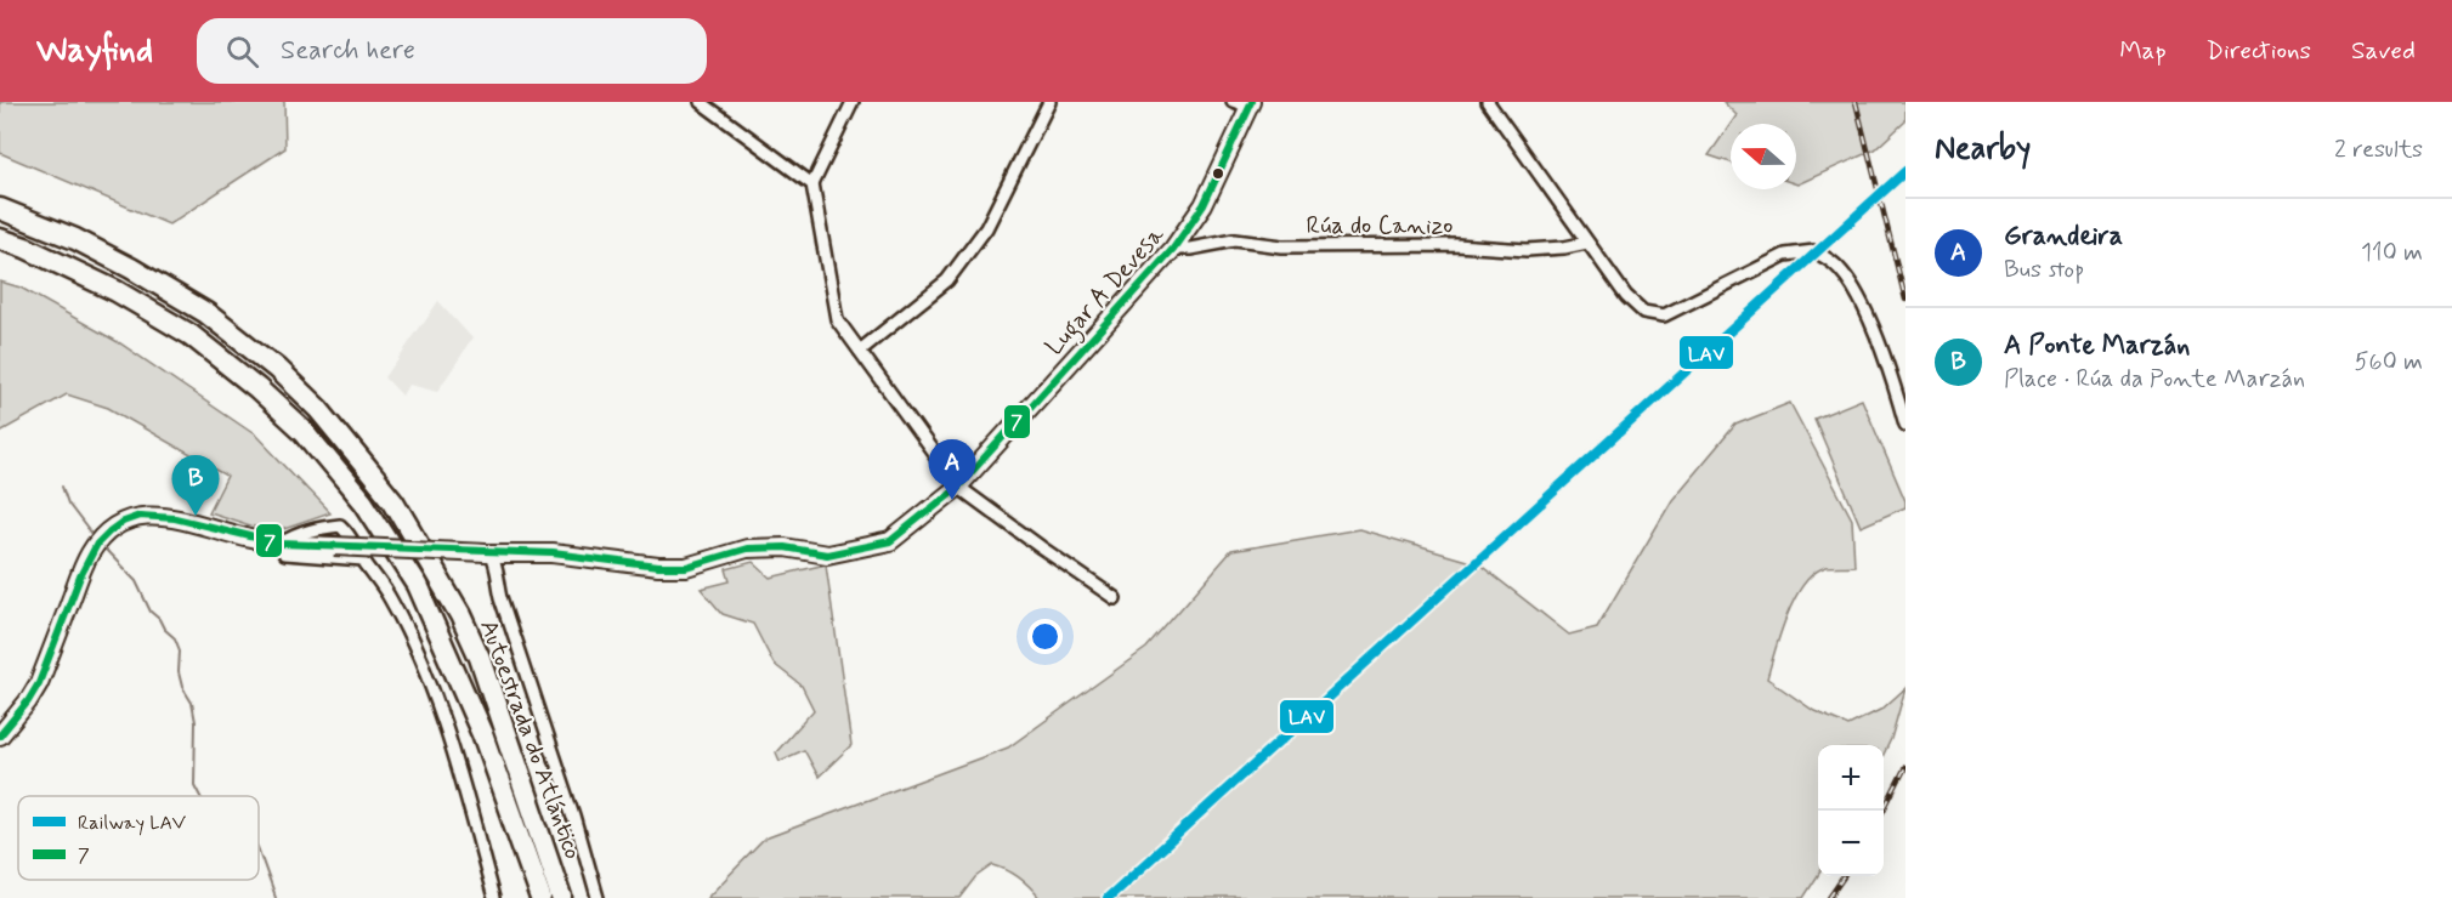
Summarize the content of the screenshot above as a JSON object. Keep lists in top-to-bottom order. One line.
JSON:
{"streets":{"highway":["Autoestrada do Atlántico"],"street":["Rúa do Canizo","Lugar A Devesa"]},"crossings":[["Rúa do Canizo","Lugar A Devesa"]],"lines":["transit line 7","rail line LAV"],"legend":["Railway LAV","7"],"north":"left","page":{"header":"Wayfind","search":"Search here","nav":["Map","Directions","Saved"],"heading":["Nearby","2 results"],"list":[{"mark":"A","name":"Grandeira","note":"Bus stop","value":"110 m"},{"mark":"B","name":"A Ponte Marzán","note":"Place · Rúa da Ponte Marzán","value":"560 m"}],"pins":["A","B"],"map_buttons":["+","−"]}}
